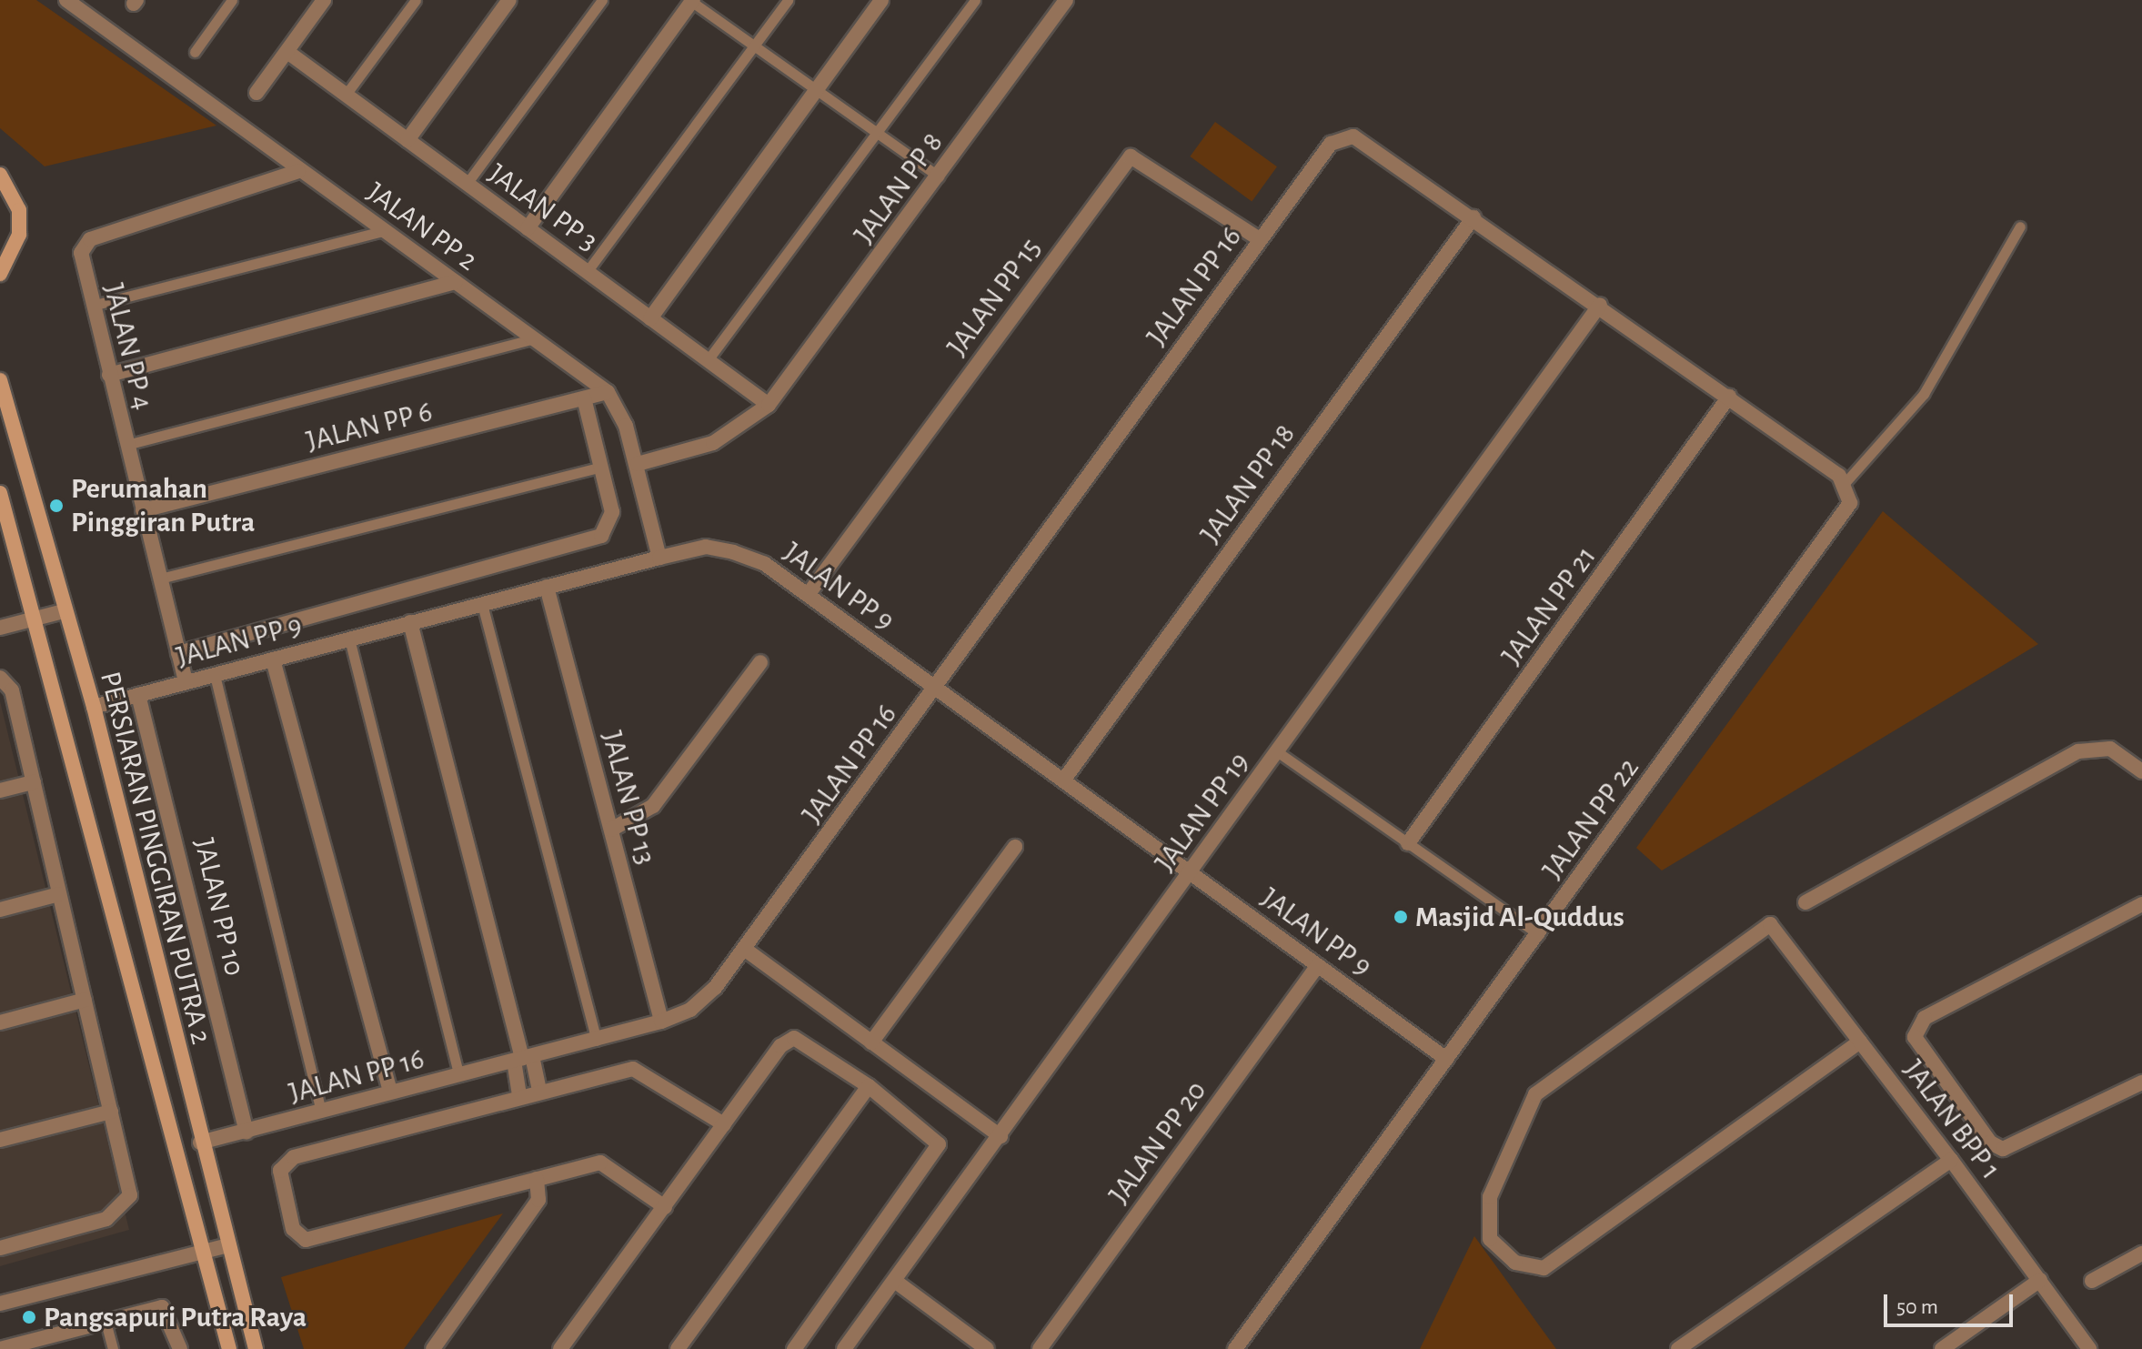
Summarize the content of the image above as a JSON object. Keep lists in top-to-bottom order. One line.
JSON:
{"streets":{"street":["JALAN PP 8","JALAN PP 3","JALAN PP 2","JALAN PP 16","JALAN PP 15","JALAN PP 4","JALAN PP 6","JALAN PP 18","JALAN PP 9","JALAN PP 21","JALAN PP 13","JALAN PP 19","JALAN PP 22","PERSIARAN PINGGIRAN PUTRA 2","JALAN PP 10","JALAN BPP 1","JALAN PP 20"]},"crossings":[["JALAN PP 8","JALAN PP 3"],["JALAN PP 2","JALAN PP 4"],["JALAN PP 2","JALAN PP 6"],["JALAN PP 16","JALAN PP 15"],["JALAN PP 16","JALAN PP 18"],["JALAN PP 16","JALAN PP 9"],["JALAN PP 16","JALAN PP 13"],["JALAN PP 16","PERSIARAN PINGGIRAN PUTRA 2"],["JALAN PP 16","JALAN PP 10"],["JALAN PP 15","JALAN PP 9"],["JALAN PP 4","JALAN PP 6"],["JALAN PP 4","JALAN PP 9"],["JALAN PP 18","JALAN PP 9"],["JALAN PP 9","JALAN PP 13"],["JALAN PP 9","JALAN PP 19"],["JALAN PP 9","JALAN PP 22"],["JALAN PP 9","PERSIARAN PINGGIRAN PUTRA 2"],["JALAN PP 9","JALAN PP 10"],["JALAN PP 9","JALAN PP 20"]],"places":["Perumahan Pinggiran Putra","Masjid Al-Quddus","Pangsapuri Putra Raya"],"scale_bar":"50 m"}
